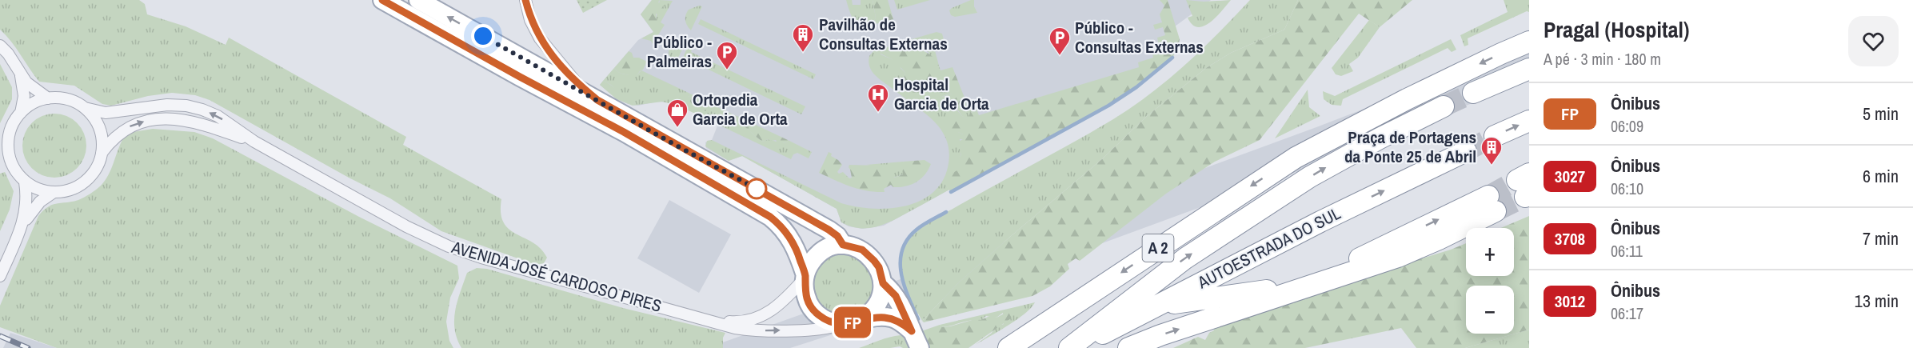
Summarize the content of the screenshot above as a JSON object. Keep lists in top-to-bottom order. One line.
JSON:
{"streets":{"highway":["A 2","AUTOESTRADA DO SUL"],"street":["AVENIDA JOSÉ CARDOSO PIRES"]},"places":{"building":["Pavilhão de Consultas Externas","Praça de Portagens da Ponte 25 de Abril"],"parking":["Público - Consultas Externas","Público - Palmeiras"],"hospital":["Hospital Garcia de Orta"],"shop":["Ortopedia Garcia de Orta"]},"lines":["bus line FP"],"page":{"on_map":"FP","heading":["Pragal (Hospital)","A pé · 3 min · 180 m"],"list":[{"mark":"FP","name":"Ônibus","note":"06:09","value":"5 min"},{"mark":"3027","name":"Ônibus","note":"06:10","value":"6 min"},{"mark":"3708","name":"Ônibus","note":"06:11","value":"7 min"},{"mark":"3012","name":"Ônibus","note":"06:17","value":"13 min"}],"map_buttons":["+","−"]}}
